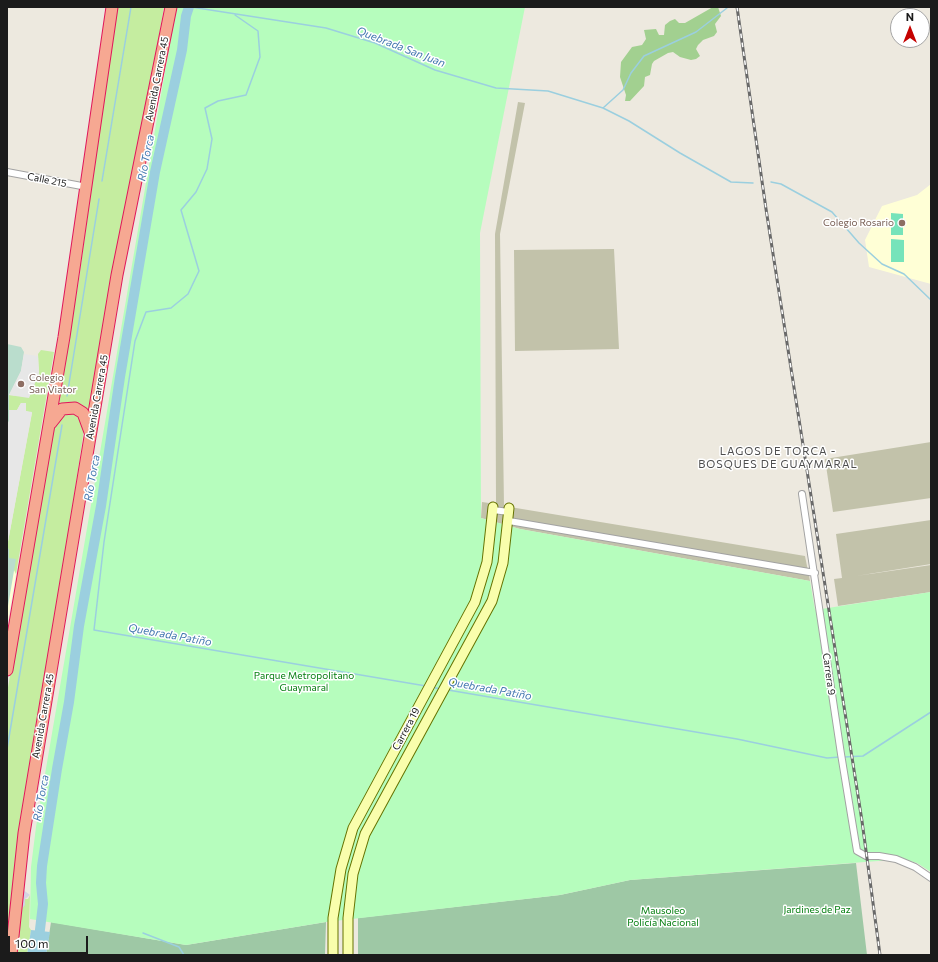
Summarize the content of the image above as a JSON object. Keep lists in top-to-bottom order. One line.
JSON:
{"streets":{"highway":["Avenida Carrera 45"],"main road":["Carrera 19"],"street":["Calle 215","Carrera 9"]},"districts":["LAGOS DE TORCA - BOSQUES DE GUAYMARAL"],"water":["Quebrada San Juan","Río Torca","Quebrada Patiño"],"parks":["Parque Metropolitano Guaymaral","Jardines de Paz","Mausoleo Policía Nacional"],"places":["Colegio Rosario","Colegio San Viator"],"scale_bar":"100 m","north":"top"}
